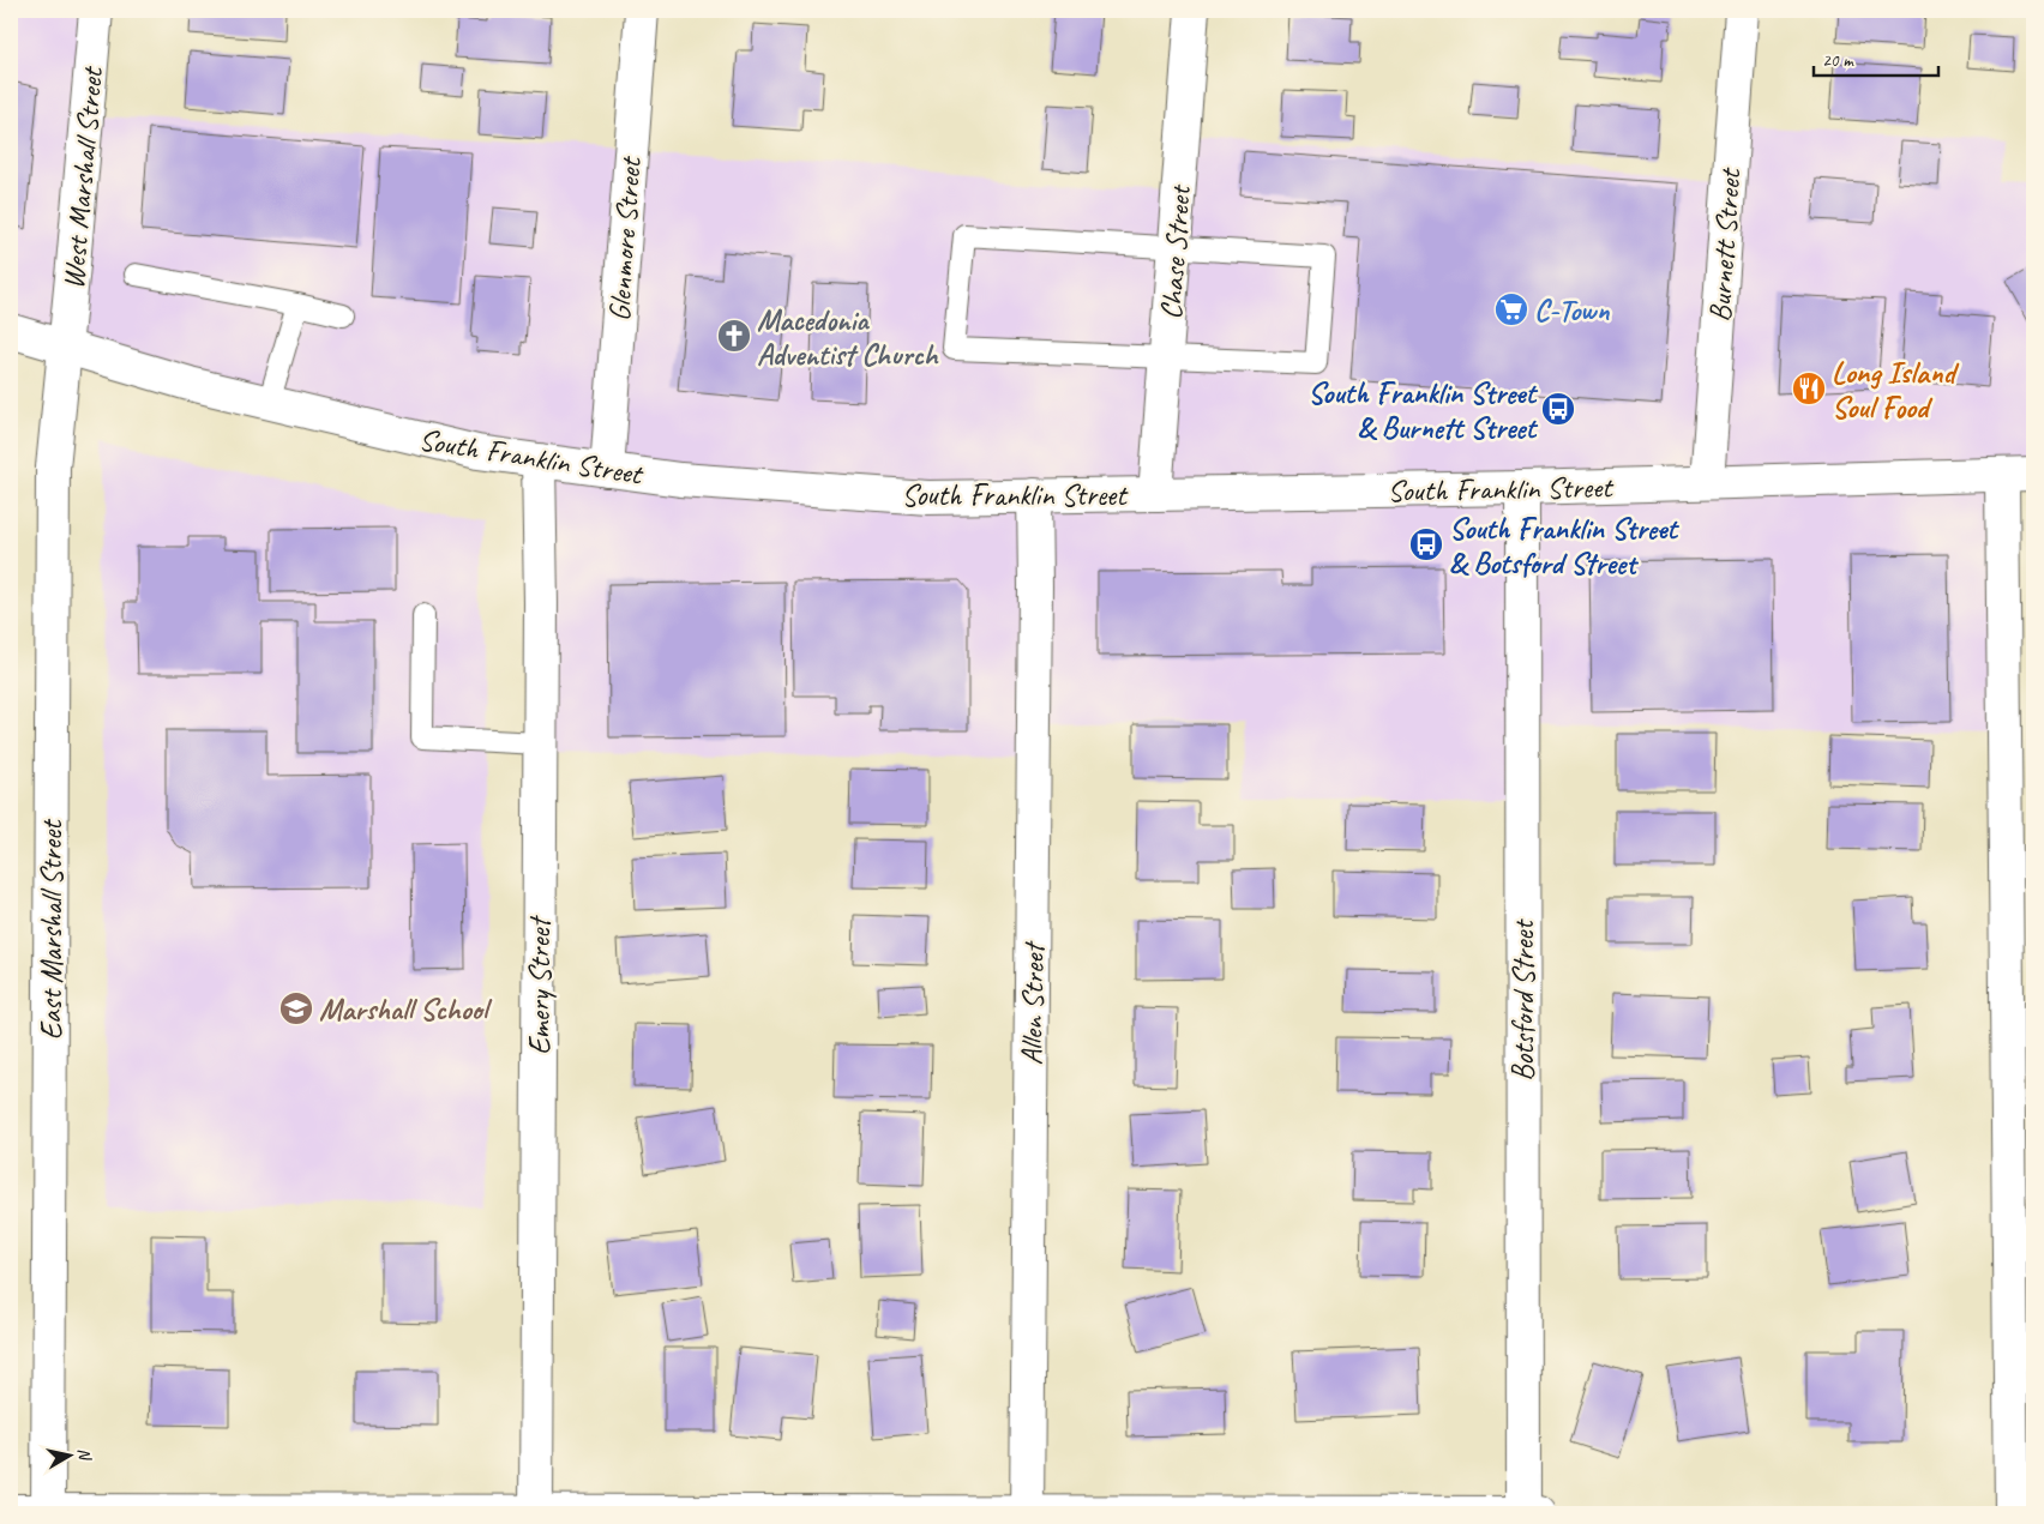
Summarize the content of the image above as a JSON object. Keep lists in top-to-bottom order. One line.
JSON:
{"streets":{"street":["West Marshall Street","Glenmore Street","Burnett Street","Chase Street","South Franklin Street","East Marshall Street","Emery Street","Botsford Street","Allen Street"]},"crossings":[["West Marshall Street","South Franklin Street"],["West Marshall Street","East Marshall Street"],["Glenmore Street","South Franklin Street"],["Burnett Street","South Franklin Street"],["Chase Street","South Franklin Street"],["South Franklin Street","East Marshall Street"],["South Franklin Street","Emery Street"],["South Franklin Street","Botsford Street"],["South Franklin Street","Allen Street"]],"places":{"supermarket":["C-Town"],"church":["Macedonia Adventist Church"],"restaurant":["Long Island Soul Food"],"bus stop":["South Franklin Street & Burnett Street","South Franklin Street & Botsford Street"],"school or university":["Marshall School"]},"scale_bar":"20 m","north":"right"}
